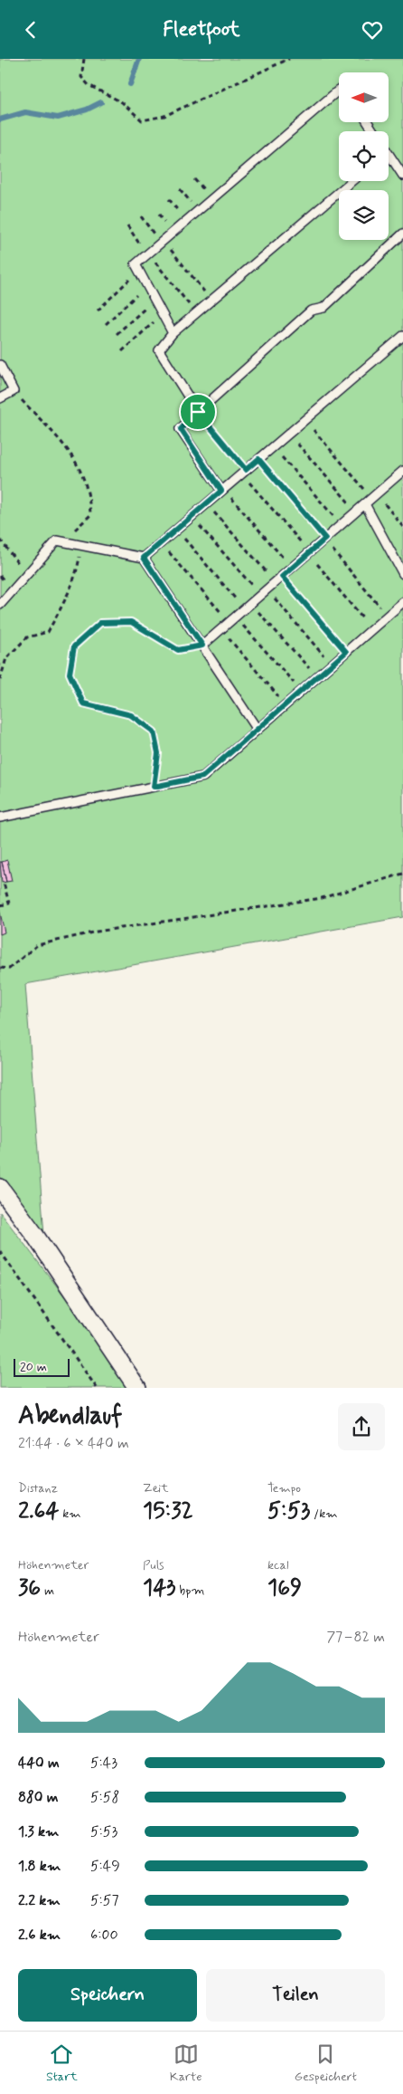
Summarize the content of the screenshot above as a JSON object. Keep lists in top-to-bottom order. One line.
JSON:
{"scale_bar":"20 m","north":"left","page":{"header":"Fleetfoot","scale":"20 m","heading":["Abendlauf","21:44 · 6 × 440 m"],"stats":[["Distanz","2.64 km"],["Zeit","15:32"],["Tempo","5:53 /km"],["Höhenmeter","36 m"],["Puls","143 bpm"],["kcal","169"]],"chart":["Höhenmeter","77–82 m"],"list":[{"name":"440 m","note":"5:43"},{"name":"880 m","note":"5:58"},{"name":"1.3 km","note":"5:53"},{"name":"1.8 km","note":"5:49"},{"name":"2.2 km","note":"5:57"},{"name":"2.6 km","note":"6:00"}],"buttons":["Speichern","Teilen"],"tabs":["Start","Karte","Gespeichert"]}}
